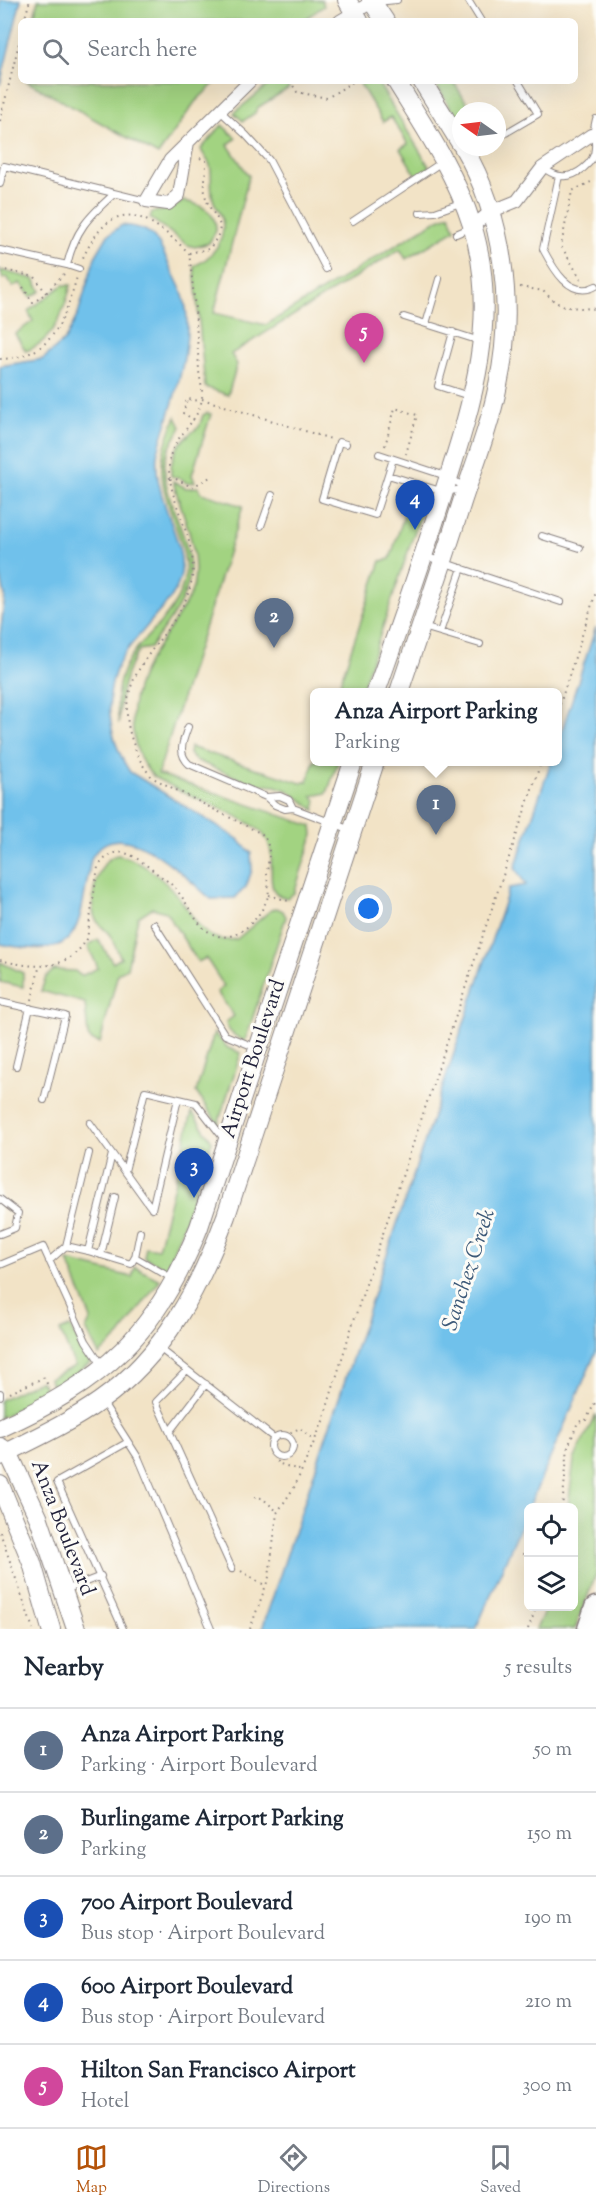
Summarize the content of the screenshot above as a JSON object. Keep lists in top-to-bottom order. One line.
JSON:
{"streets":{"main road":["Airport Boulevard","Anza Boulevard"]},"crossings":[["Airport Boulevard","Anza Boulevard"]],"water":["Sanchez Creek"],"north":"left","page":{"search":"Search here","pins":["5","4","2","1","3"],"popup":["Anza Airport Parking","Parking"],"heading":["Nearby","5 results"],"list":[{"mark":"1","name":"Anza Airport Parking","note":"Parking · Airport Boulevard","value":"50 m"},{"mark":"2","name":"Burlingame Airport Parking","note":"Parking","value":"150 m"},{"mark":"3","name":"700 Airport Boulevard","note":"Bus stop · Airport Boulevard","value":"190 m"},{"mark":"4","name":"600 Airport Boulevard","note":"Bus stop · Airport Boulevard","value":"210 m"},{"mark":"5","name":"Hilton San Francisco Airport","note":"Hotel","value":"300 m"}],"nav":["Map","Directions","Saved"]}}
